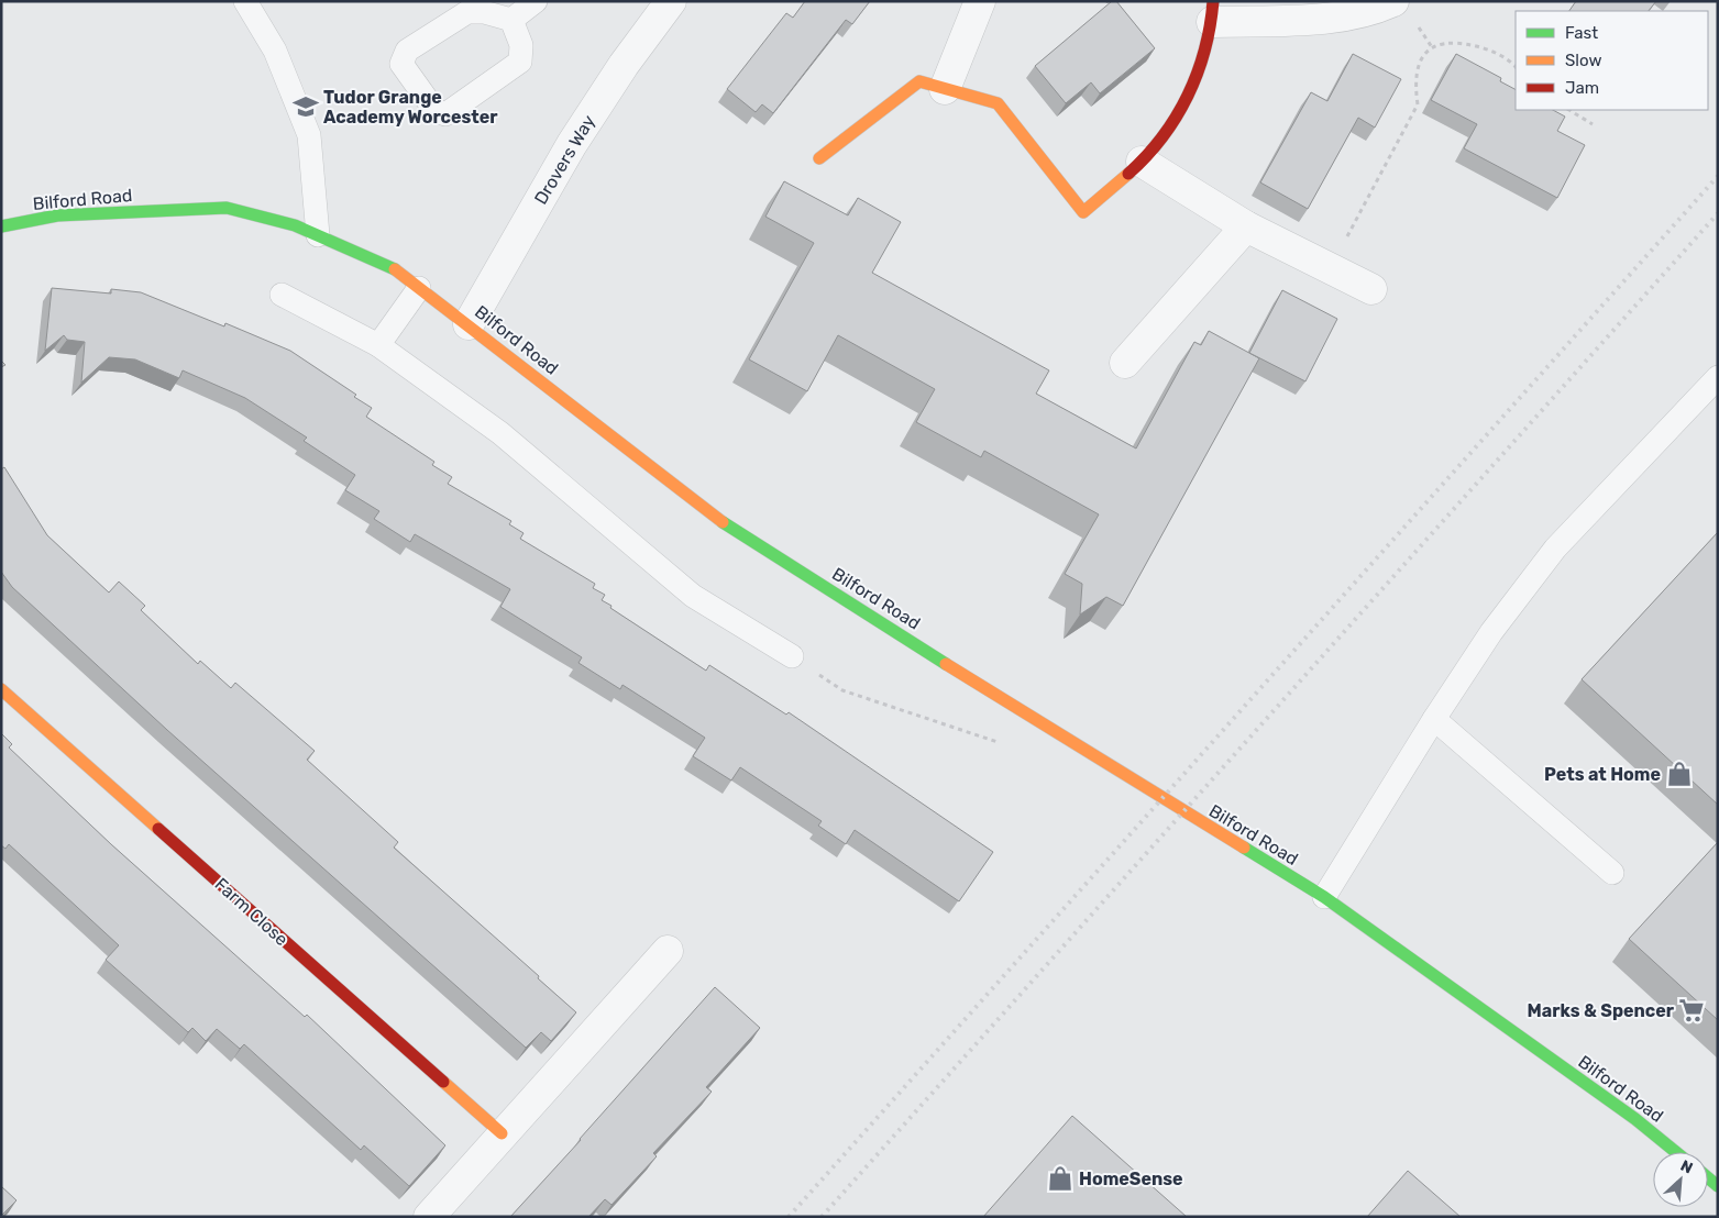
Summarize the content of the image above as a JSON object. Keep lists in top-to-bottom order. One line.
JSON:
{"streets":{"street":["Drovers Way","Bilford Road","Farm Close"]},"crossings":[["Drovers Way","Bilford Road"]],"places":{"school or university":["Tudor Grange Academy Worcester"],"shop":["Pets at Home","HomeSense"],"supermarket":["Marks & Spencer"]},"legend":["Fast","Slow","Jam"],"north":"top right"}
